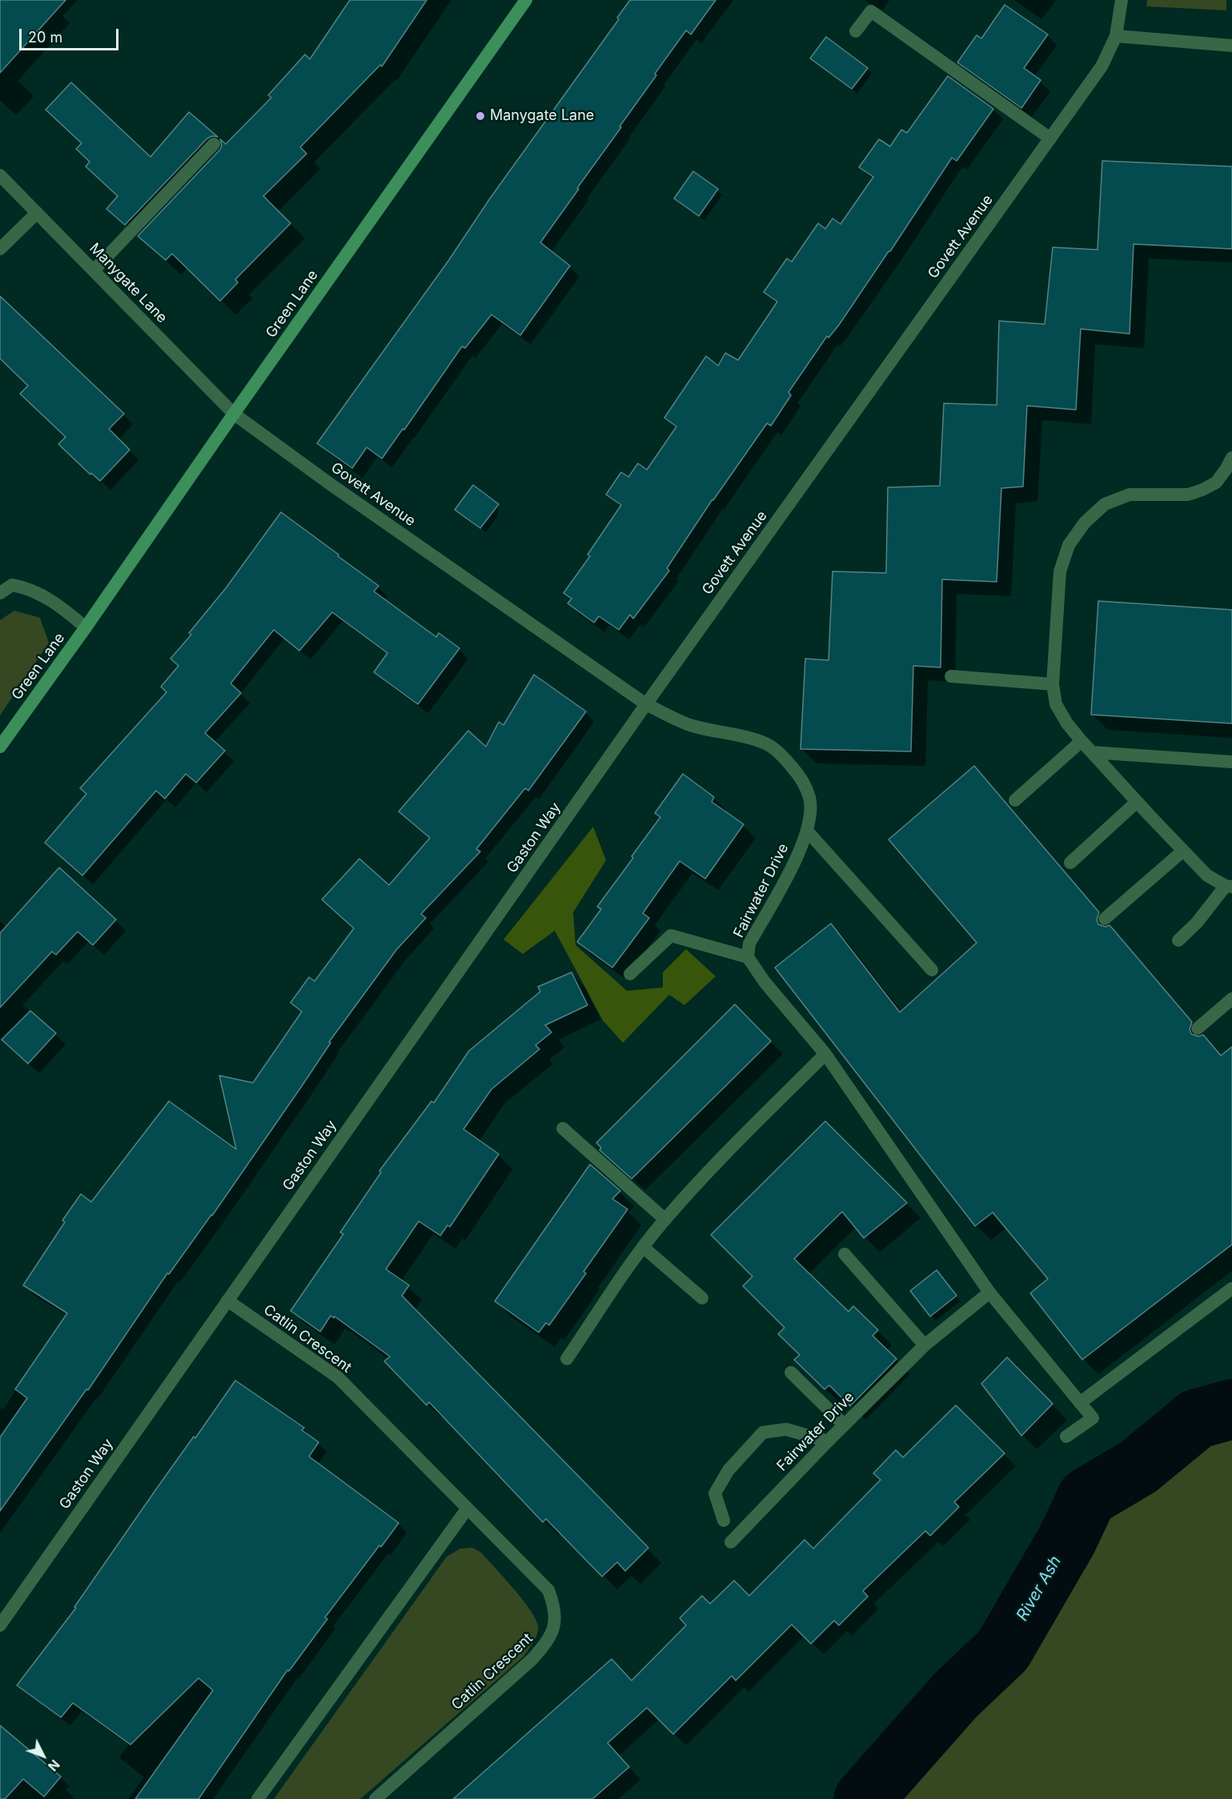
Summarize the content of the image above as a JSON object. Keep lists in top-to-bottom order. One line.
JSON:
{"streets":{"main road":["Green Lane"],"street":["Govett Avenue","Manygate Lane","Gaston Way","Fairwater Drive","Catlin Crescent"]},"crossings":[["Govett Avenue","Manygate Lane"],["Govett Avenue","Green Lane"],["Govett Avenue","Gaston Way"],["Govett Avenue","Fairwater Drive"],["Manygate Lane","Green Lane"],["Gaston Way","Fairwater Drive"],["Gaston Way","Catlin Crescent"]],"water":["River Ash"],"places":["Manygate Lane"],"scale_bar":"20 m","north":"bottom right"}
